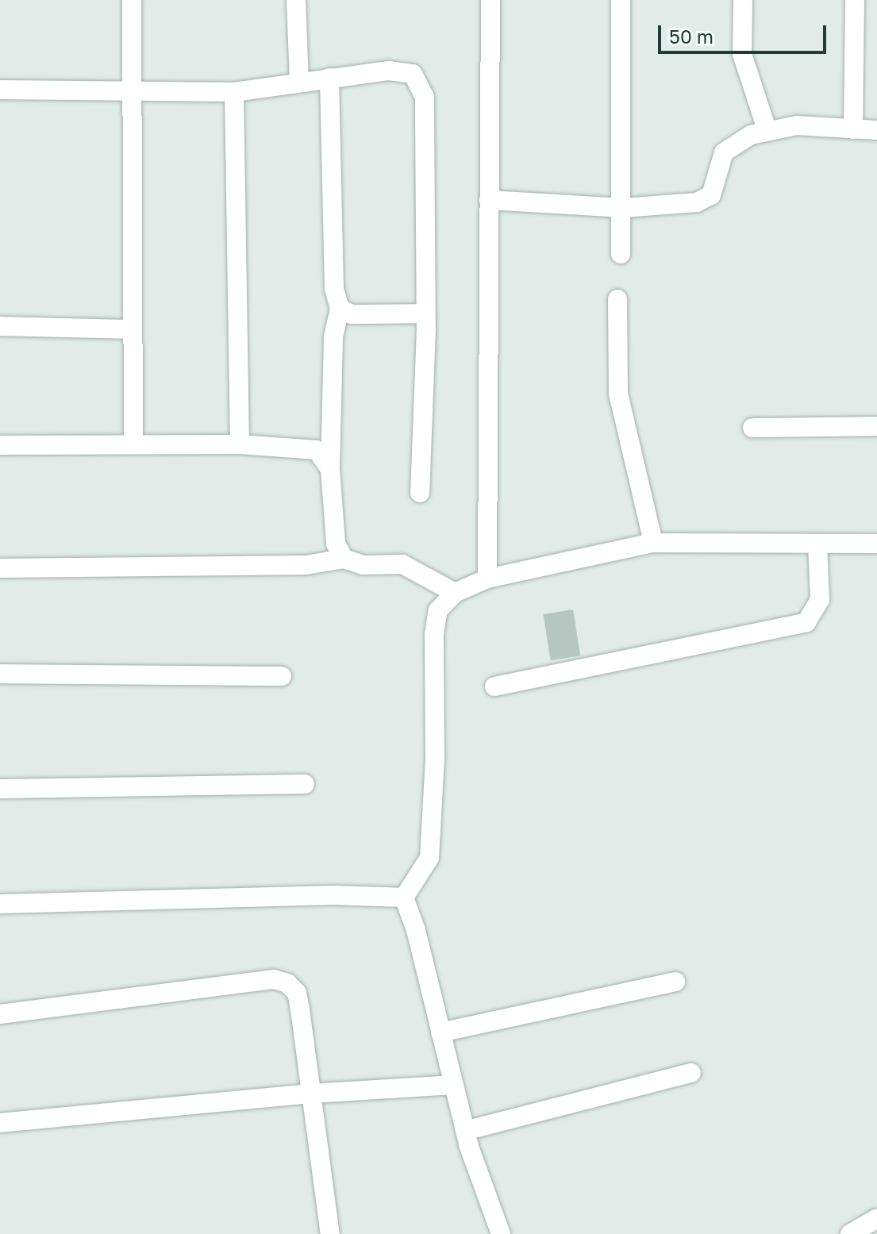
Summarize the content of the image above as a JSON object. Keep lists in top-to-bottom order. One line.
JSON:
{"scale_bar":"50 m"}
